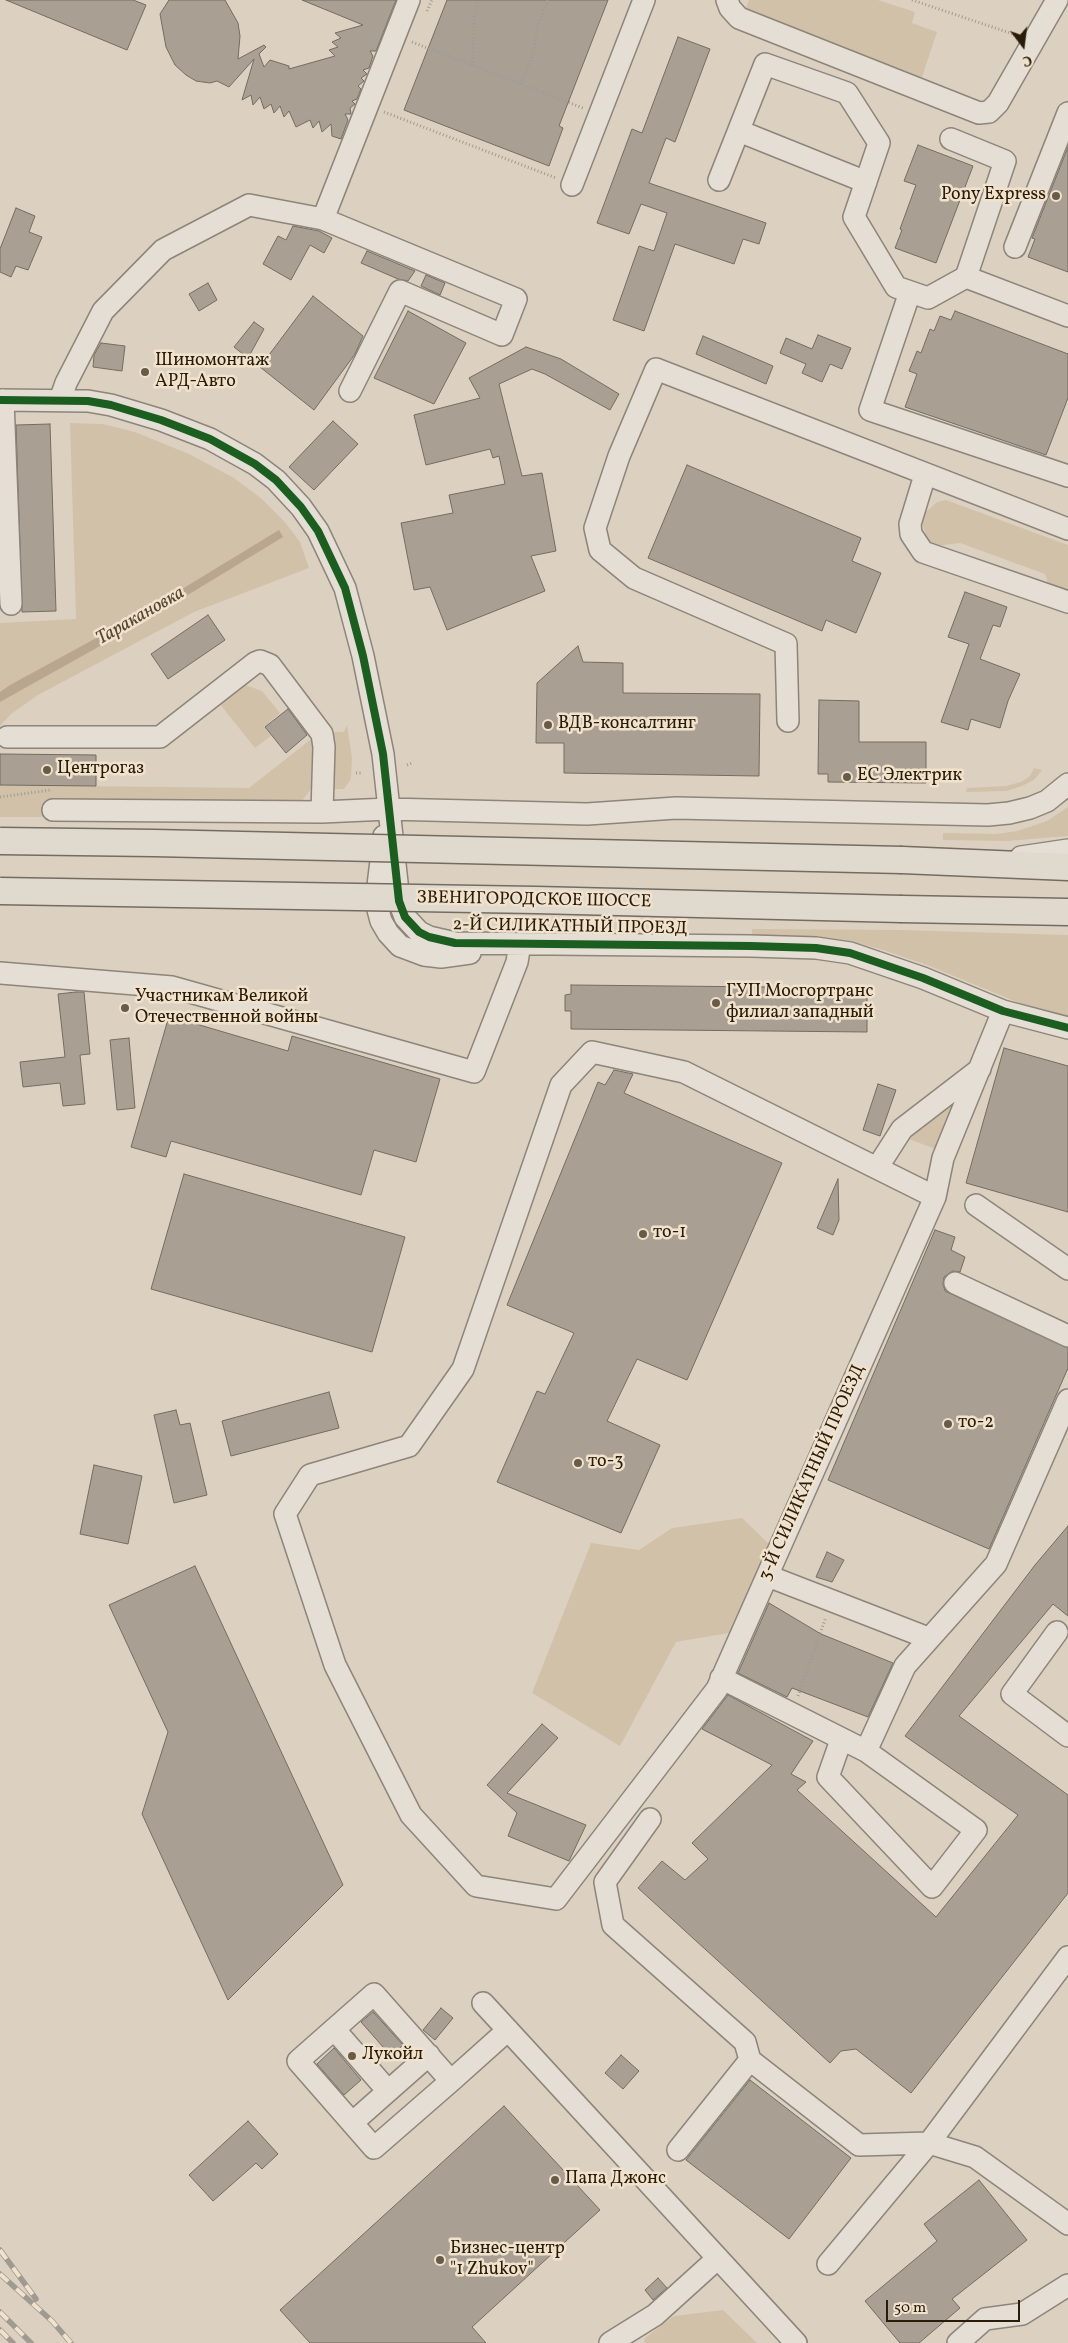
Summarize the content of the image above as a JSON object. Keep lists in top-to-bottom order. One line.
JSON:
{"streets":{"main road":["ЗВЕНИГОРОДСКОЕ ШОССЕ"],"street":["2-Й СИЛИКАТНЫЙ ПРОЕЗД","3-Й СИЛИКАТНЫЙ ПРОЕЗД"]},"crossings":[["2-Й СИЛИКАТНЫЙ ПРОЕЗД","3-Й СИЛИКАТНЫЙ ПРОЕЗД"]],"water":["Таракановка"],"places":["Pony Express","Шиномонтаж АРД-Авто","ВДВ-консалтинг","Центрогаз","ЕС Электрик","ГУП Мосгортранс филиал западный","Участникам Великой Отечественной войны","то-1","то-2","то-3","Лукойл","Папа Джонс","Бизнес-центр \"1 Zhukov\""],"scale_bar":"50 m","north":"bottom"}
